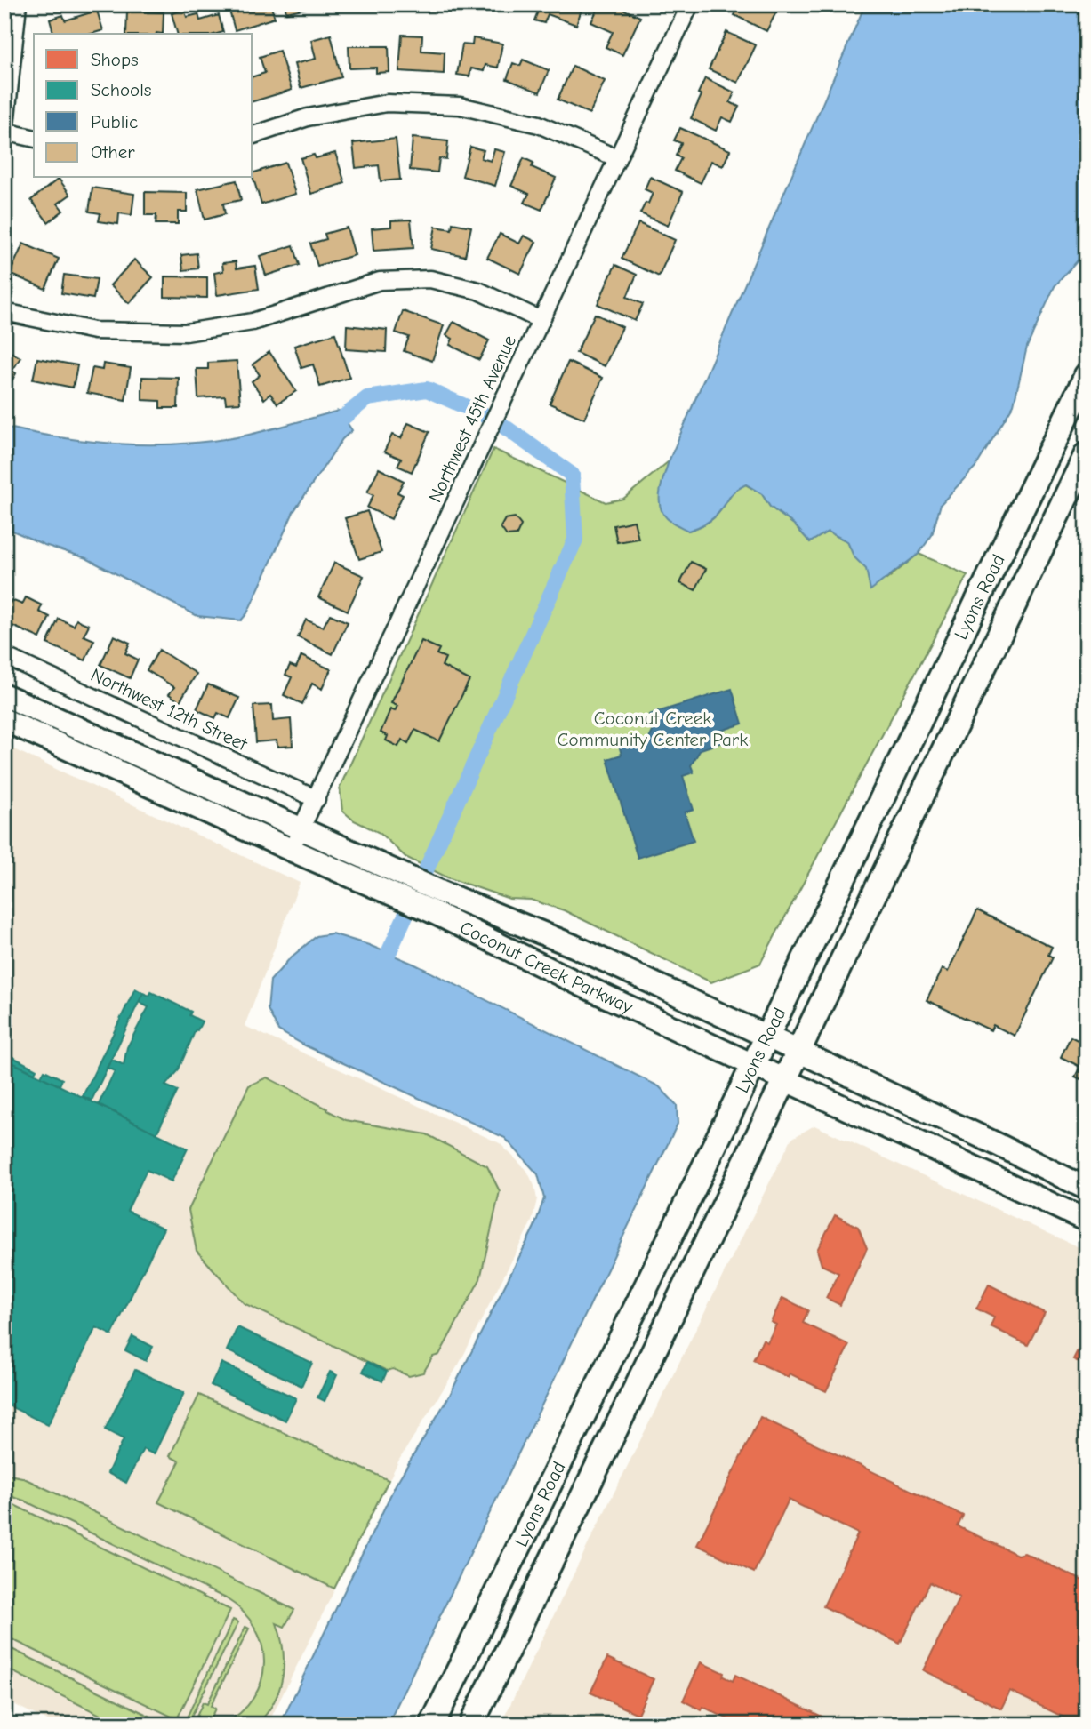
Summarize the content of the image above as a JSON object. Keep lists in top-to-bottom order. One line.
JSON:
{"streets":{"main road":["Lyons Road","Coconut Creek Parkway"],"street":["Northwest 45th Avenue","Northwest 12th Street"]},"crossings":[["Northwest 45th Avenue","Northwest 12th Street"],["Northwest 45th Avenue","Coconut Creek Parkway"],["Lyons Road","Coconut Creek Parkway"]],"parks":["Coconut Creek Community Center Park"],"legend":["Shops","Schools","Public","Other"]}
